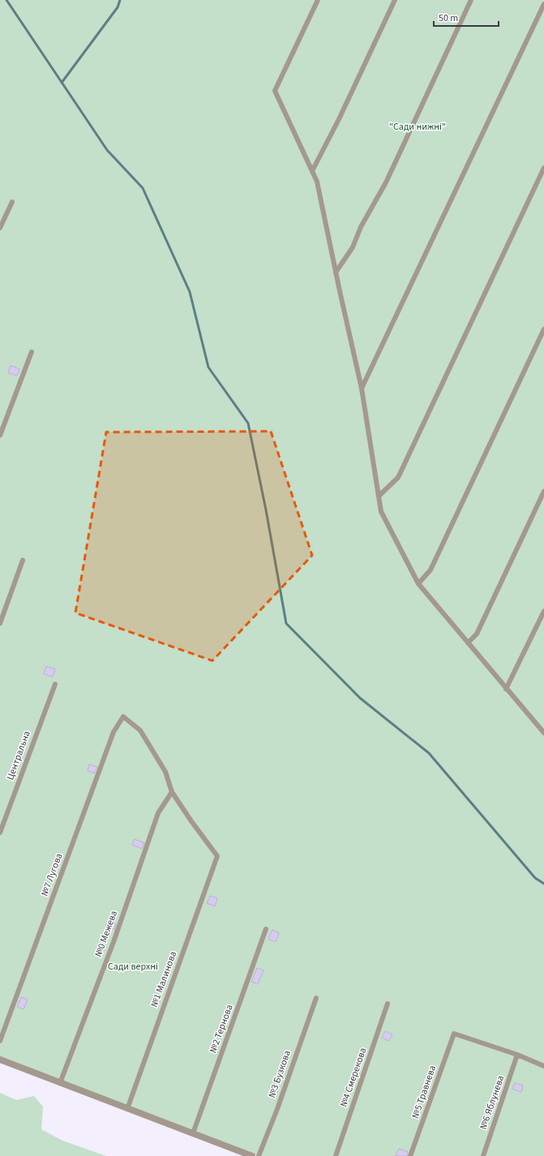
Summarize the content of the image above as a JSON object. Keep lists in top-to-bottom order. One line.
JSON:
{"streets":{"lane":["Центральна","№7 Лугова","№0 Межева","№1 Малинова","№2 Тернова","№3 Бузкова","№4 Смерекова","№5 Травнева","№6 Яблунева"]},"crossings":[["№7 Лугова","№0 Межева"],["№7 Лугова","№1 Малинова"],["№0 Межева","№1 Малинова"],["№5 Травнева","№6 Яблунева"]],"parks":["\"Сади нижні\"","Сади верхні"],"scale_bar":"50 m"}
